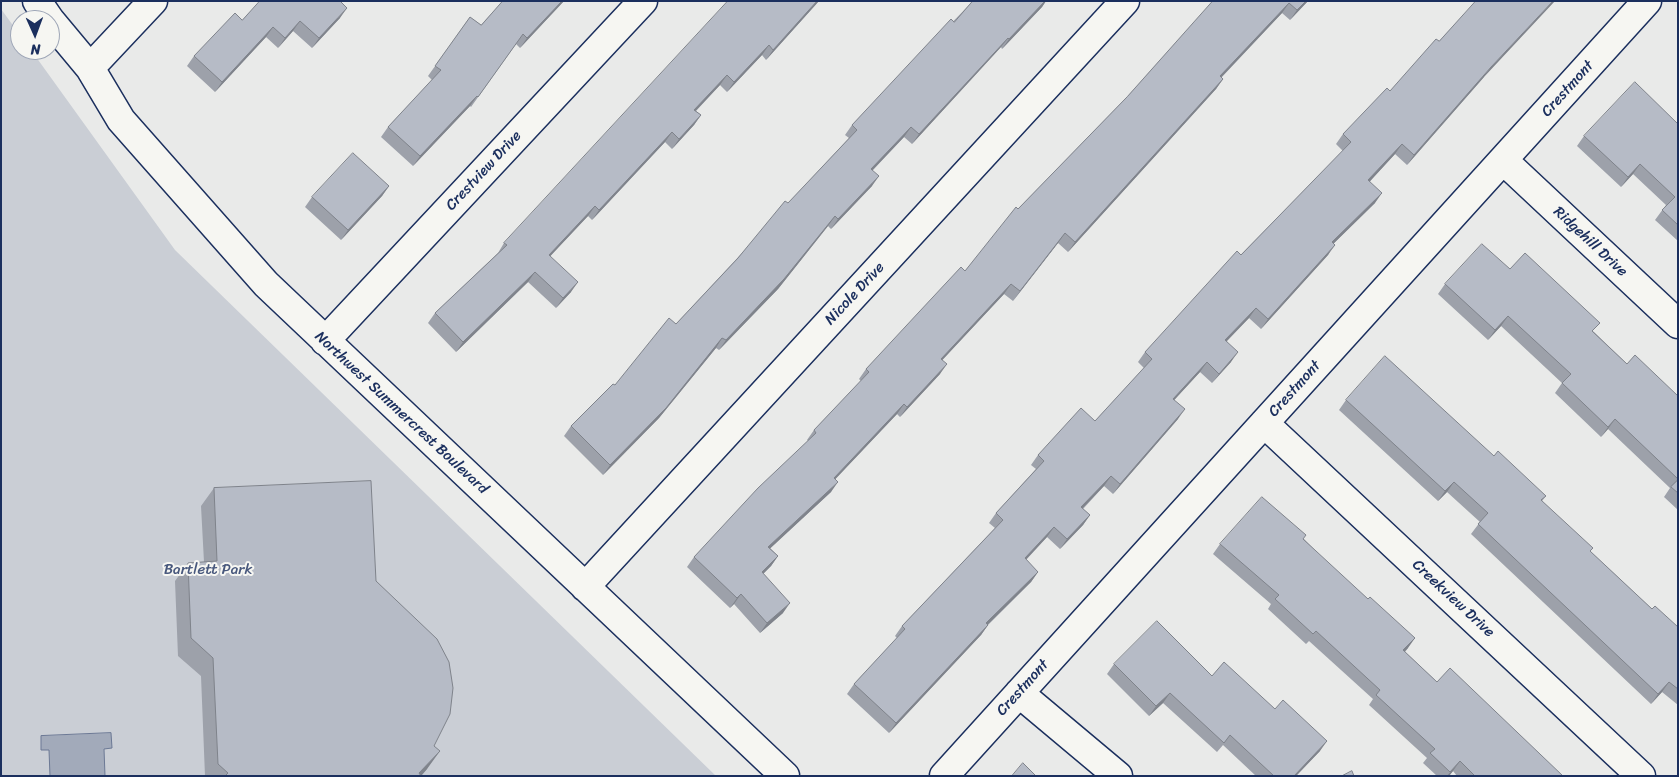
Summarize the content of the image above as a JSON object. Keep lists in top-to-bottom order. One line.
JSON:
{"streets":{"street":["Crestmont","Crestview Drive","Ridgehill Drive","Nicole Drive","Northwest Summercrest Boulevard","Creekview Drive"]},"crossings":[["Crestmont","Ridgehill Drive"],["Crestmont","Creekview Drive"],["Crestview Drive","Northwest Summercrest Boulevard"],["Nicole Drive","Northwest Summercrest Boulevard"]],"parks":["Bartlett Park"],"north":"bottom"}
